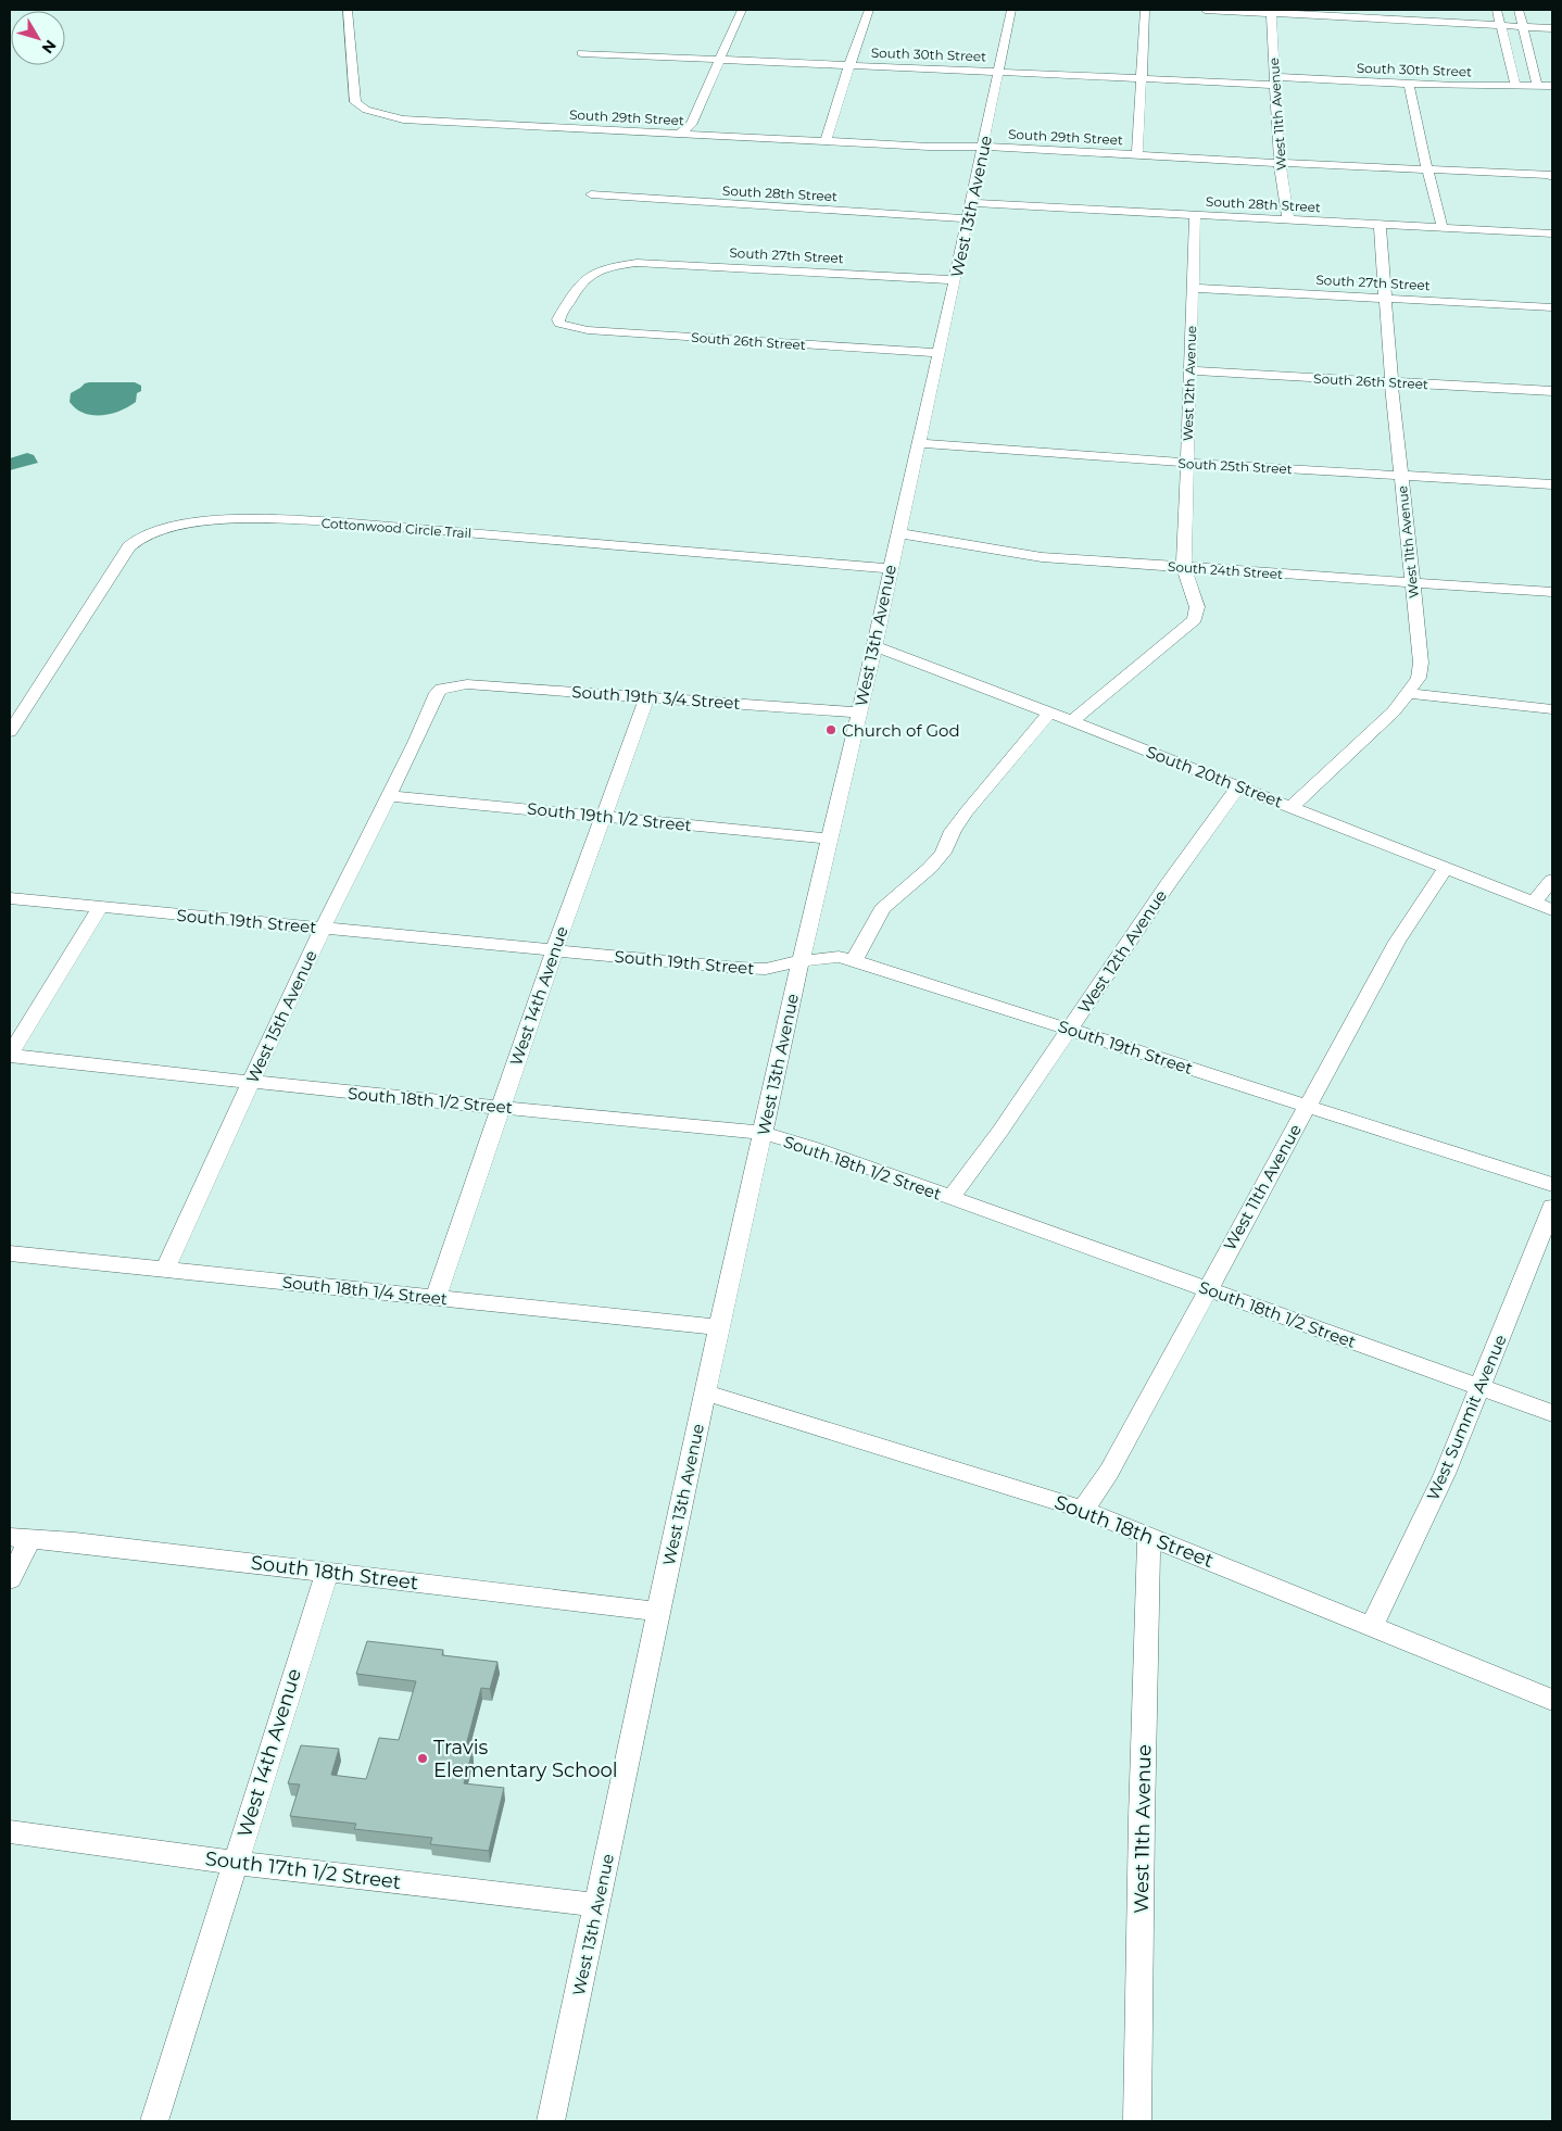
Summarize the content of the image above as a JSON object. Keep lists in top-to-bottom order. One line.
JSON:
{"streets":{"street":["South 30th Street","West 11th Avenue","South 29th Street","South 28th Street","West 13th Avenue","South 27th Street","South 26th Street","West 12th Avenue","South 25th Street","Cottonwood Circle Trail","South 24th Street","South 19th 3/4 Street","South 20th Street","South 19th 1/2 Street","South 19th Street","West 14th Avenue","West 15th Avenue","South 18th 1/2 Street","South 18th 1/4 Street","West Summit Avenue","South 18th Street","South 17th 1/2 Street"]},"crossings":[["South 30th Street","West 11th Avenue"],["South 30th Street","West 13th Avenue"],["West 11th Avenue","South 29th Street"],["West 11th Avenue","South 28th Street"],["West 11th Avenue","South 27th Street"],["West 11th Avenue","South 26th Street"],["West 11th Avenue","South 25th Street"],["West 11th Avenue","South 24th Street"],["West 11th Avenue","South 20th Street"],["West 11th Avenue","South 19th Street"],["West 11th Avenue","South 18th 1/2 Street"],["West 11th Avenue","South 18th Street"],["South 29th Street","West 13th Avenue"],["South 28th Street","West 13th Avenue"],["South 28th Street","West 12th Avenue"],["West 13th Avenue","South 27th Street"],["West 13th Avenue","South 26th Street"],["West 13th Avenue","South 25th Street"],["West 13th Avenue","Cottonwood Circle Trail"],["West 13th Avenue","South 24th Street"],["West 13th Avenue","South 19th 3/4 Street"],["West 13th Avenue","South 20th Street"],["West 13th Avenue","South 19th 1/2 Street"],["West 13th Avenue","South 19th Street"],["West 13th Avenue","South 18th 1/2 Street"],["West 13th Avenue","South 18th 1/4 Street"],["West 13th Avenue","South 18th Street"],["West 13th Avenue","South 17th 1/2 Street"],["South 27th Street","South 26th Street"],["South 27th Street","West 12th Avenue"],["South 26th Street","West 12th Avenue"],["West 12th Avenue","South 25th Street"],["West 12th Avenue","South 24th Street"],["West 12th Avenue","South 20th Street"],["West 12th Avenue","South 19th Street"],["West 12th Avenue","South 18th 1/2 Street"],["South 19th 3/4 Street","West 14th Avenue"],["South 19th 3/4 Street","West 15th Avenue"],["South 19th 1/2 Street","West 14th Avenue"],["South 19th 1/2 Street","West 15th Avenue"],["South 19th Street","West 14th Avenue"],["South 19th Street","West 15th Avenue"],["West 14th Avenue","South 18th 1/2 Street"],["West 14th Avenue","South 18th 1/4 Street"],["West 14th Avenue","South 18th Street"],["West 14th Avenue","South 17th 1/2 Street"],["West 15th Avenue","South 18th 1/2 Street"],["West 15th Avenue","South 18th 1/4 Street"],["South 18th 1/2 Street","West Summit Avenue"],["West Summit Avenue","South 18th Street"]],"places":["Church of God","Travis Elementary School"],"north":"bottom right"}
